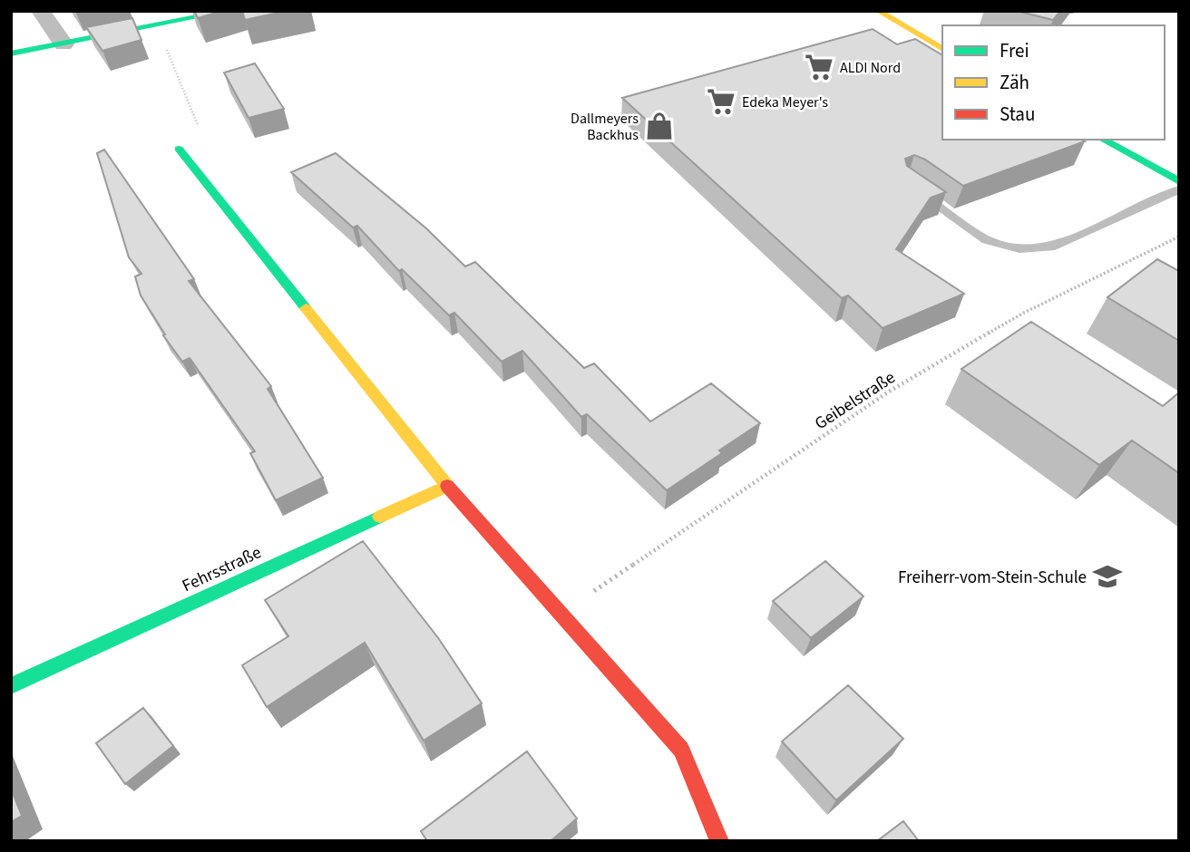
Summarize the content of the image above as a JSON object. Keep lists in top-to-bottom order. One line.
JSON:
{"streets":{"street":["Fehrsstraße"],"path":["Geibelstraße"]},"places":{"supermarket":["ALDI Nord","Edeka Meyer's"],"shop":["Dallmeyers Backhus"],"school or university":["Freiherr-vom-Stein-Schule"]},"legend":["Frei","Zäh","Stau"]}
